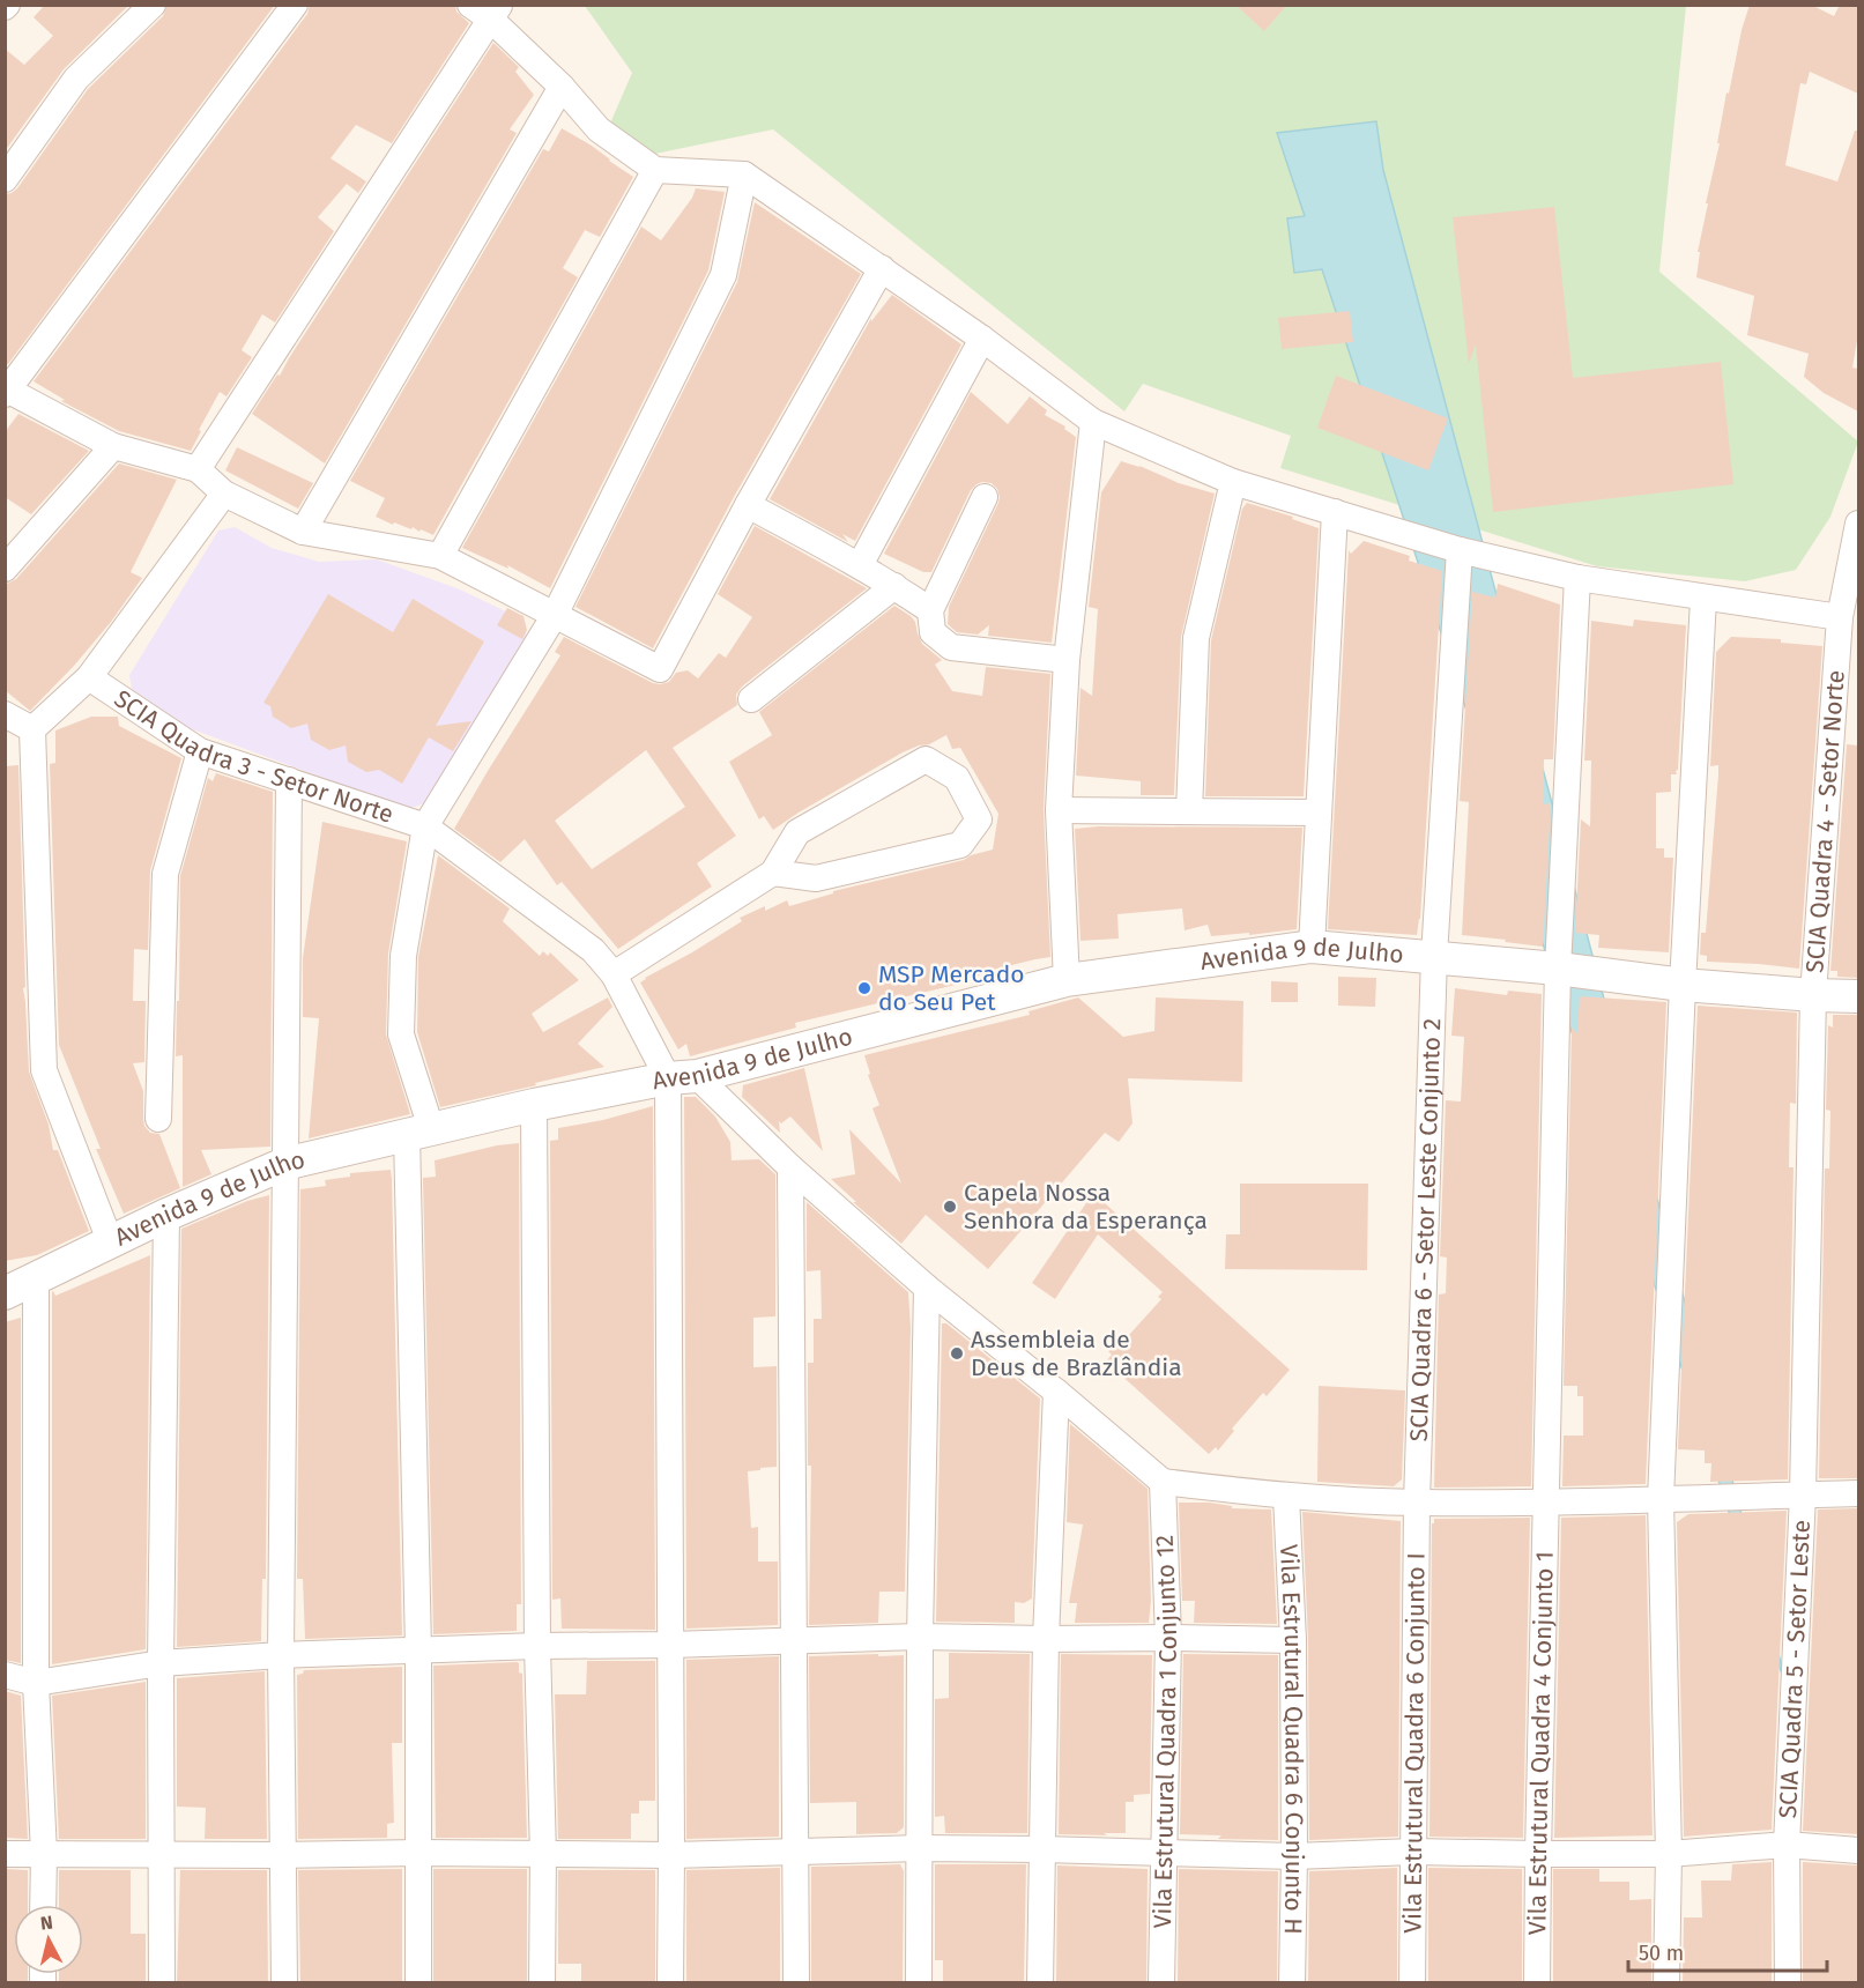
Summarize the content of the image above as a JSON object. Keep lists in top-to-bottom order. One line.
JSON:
{"streets":{"street":["SCIA Quadra 3 - Setor Norte","SCIA Quadra 4 - Setor Norte","Avenida 9 de Julho","SCIA Quadra 6 - Setor Leste Conjunto 2","SCIA Quadra 5 - Setor Leste","Vila Estrutural Quadra 1 Conjunto 12","Vila Estrutural Quadra 6 Conjunto H","Vila Estrutural Quadra 6 Conjunto I","Vila Estrutural Quadra 4 Conjunto 1"]},"crossings":[["SCIA Quadra 3 - Setor Norte","Avenida 9 de Julho"],["SCIA Quadra 4 - Setor Norte","Avenida 9 de Julho"],["SCIA Quadra 4 - Setor Norte","SCIA Quadra 5 - Setor Leste"],["Avenida 9 de Julho","SCIA Quadra 6 - Setor Leste Conjunto 2"],["Avenida 9 de Julho","Vila Estrutural Quadra 4 Conjunto 1"],["SCIA Quadra 6 - Setor Leste Conjunto 2","Vila Estrutural Quadra 6 Conjunto I"]],"places":["MSP Mercado do Seu Pet","Capela Nossa Senhora da Esperança","Assembleia de Deus de Brazlândia"],"scale_bar":"50 m","north":"top"}
